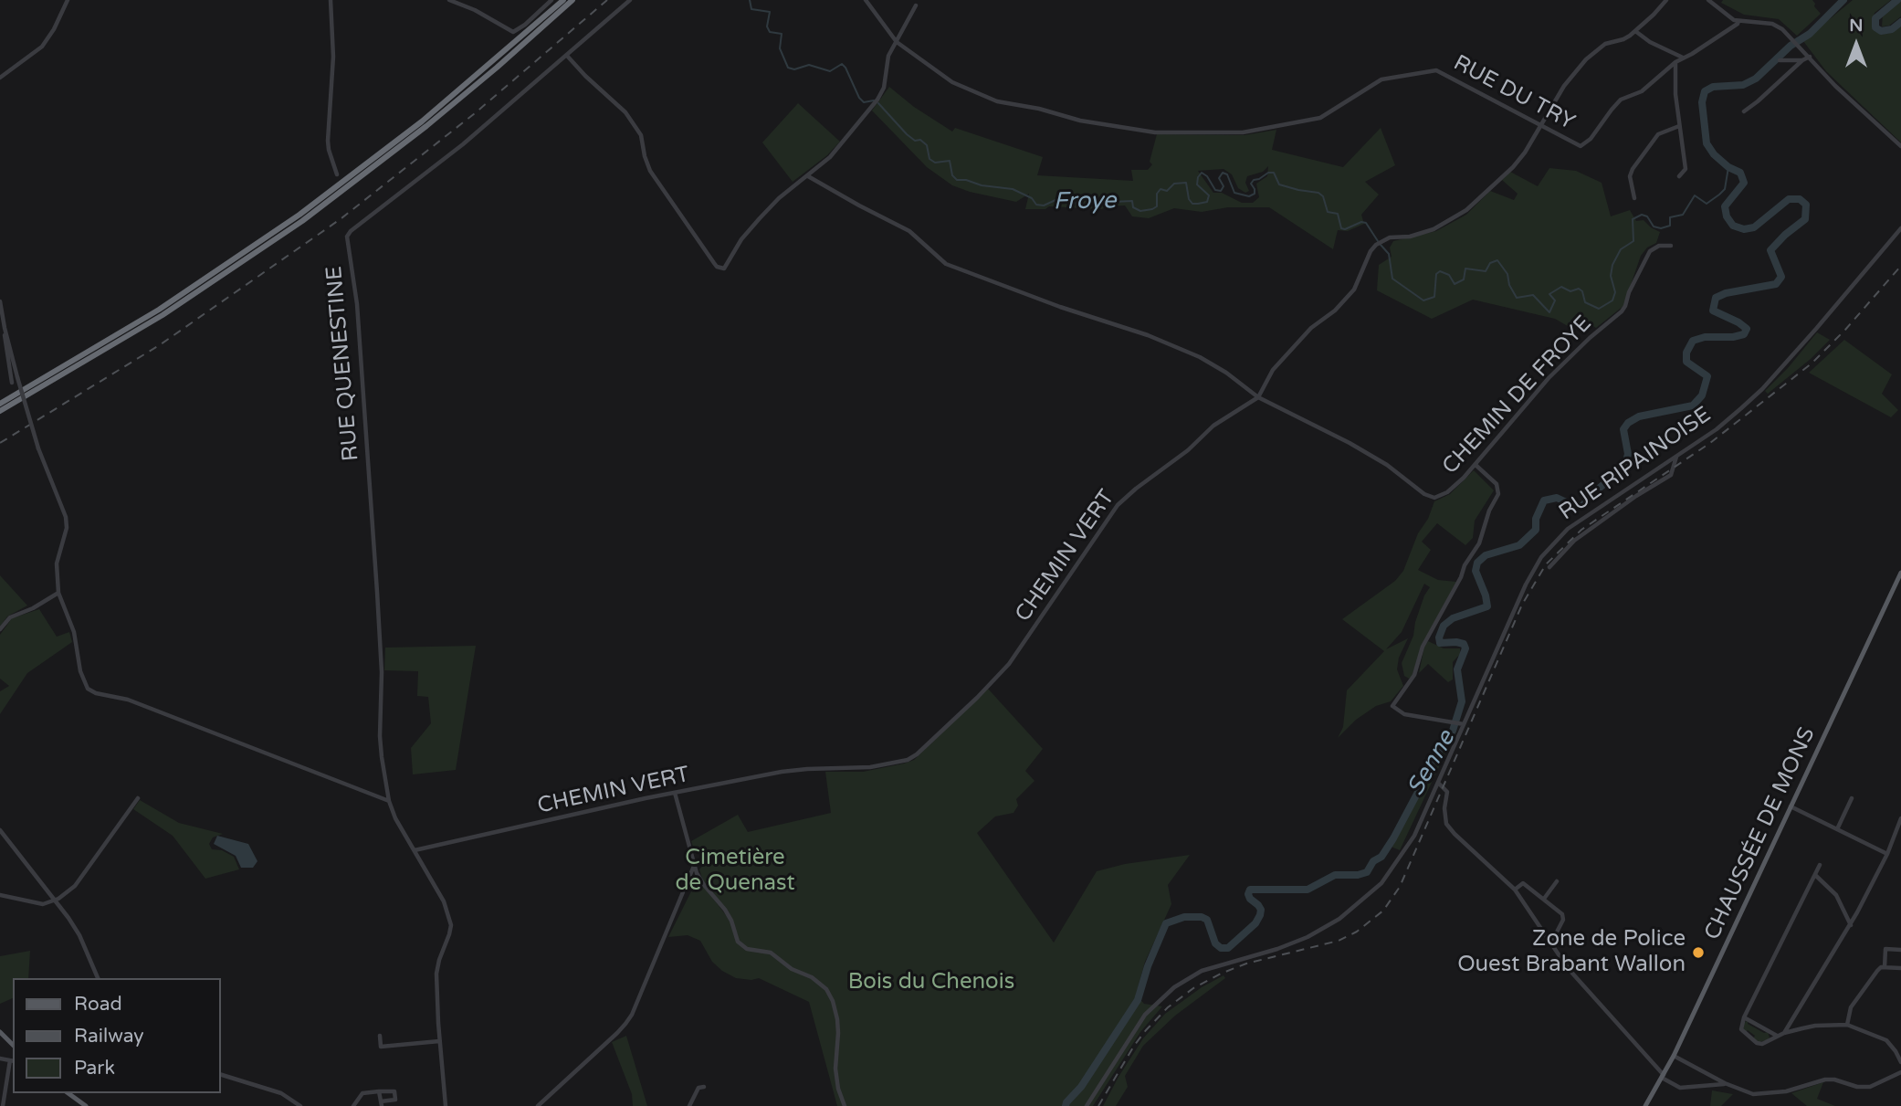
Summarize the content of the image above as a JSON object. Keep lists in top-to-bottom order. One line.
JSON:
{"streets":{"main road":["CHAUSSÉE DE MONS"],"street":["RUE DU TRY","RUE QUENESTINE","CHEMIN DE FROYE","RUE RIPAINOISE","CHEMIN VERT"]},"crossings":[["RUE DU TRY","CHEMIN VERT"],["RUE QUENESTINE","CHEMIN VERT"],["CHEMIN DE FROYE","CHEMIN VERT"]],"water":["Froye","Senne"],"parks":["Cimetière de Quenast","Bois du Chenois"],"places":["Zone de Police Ouest Brabant Wallon"],"legend":["Road","Railway","Park"],"north":"top"}
